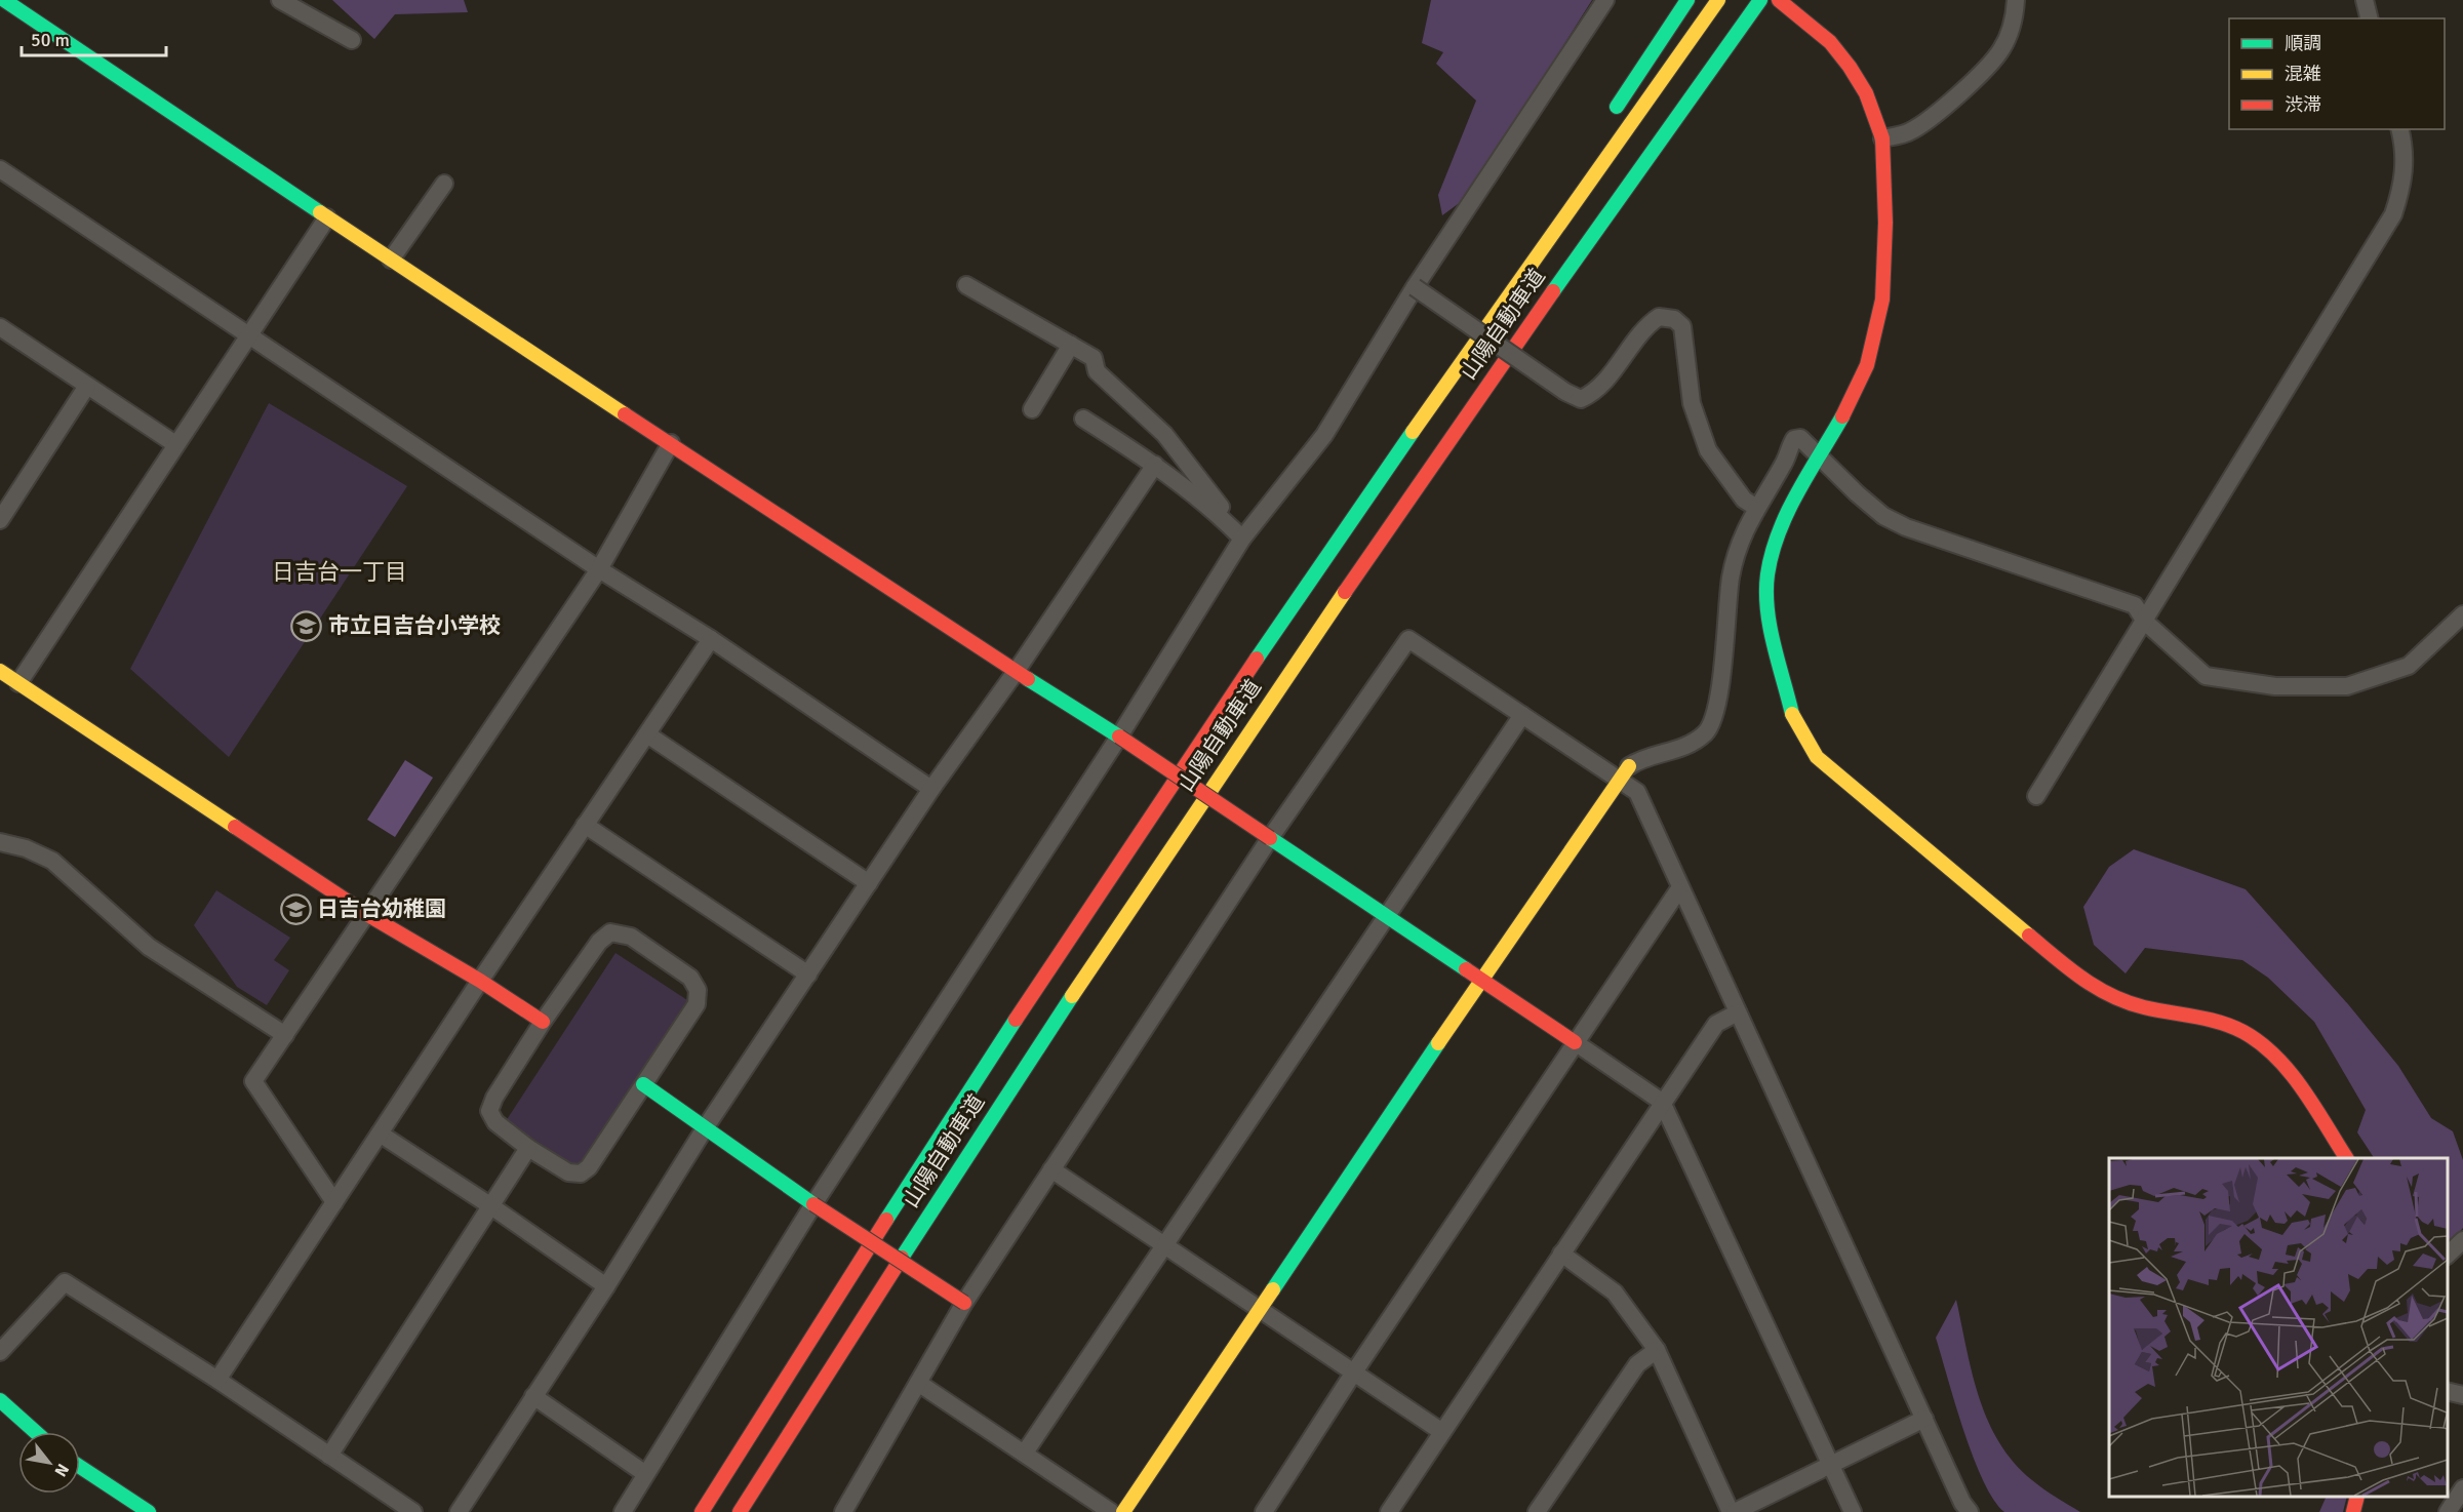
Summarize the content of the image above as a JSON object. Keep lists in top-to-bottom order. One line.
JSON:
{"streets":{"main road":["山陽自動車道"]},"districts":["日吉台一丁目"],"places":{"school or university":["市立日吉台小学校","日吉台幼稚園"]},"legend":["順調","混雑","渋滞"],"scale_bar":"50 m","north":"bottom right"}
